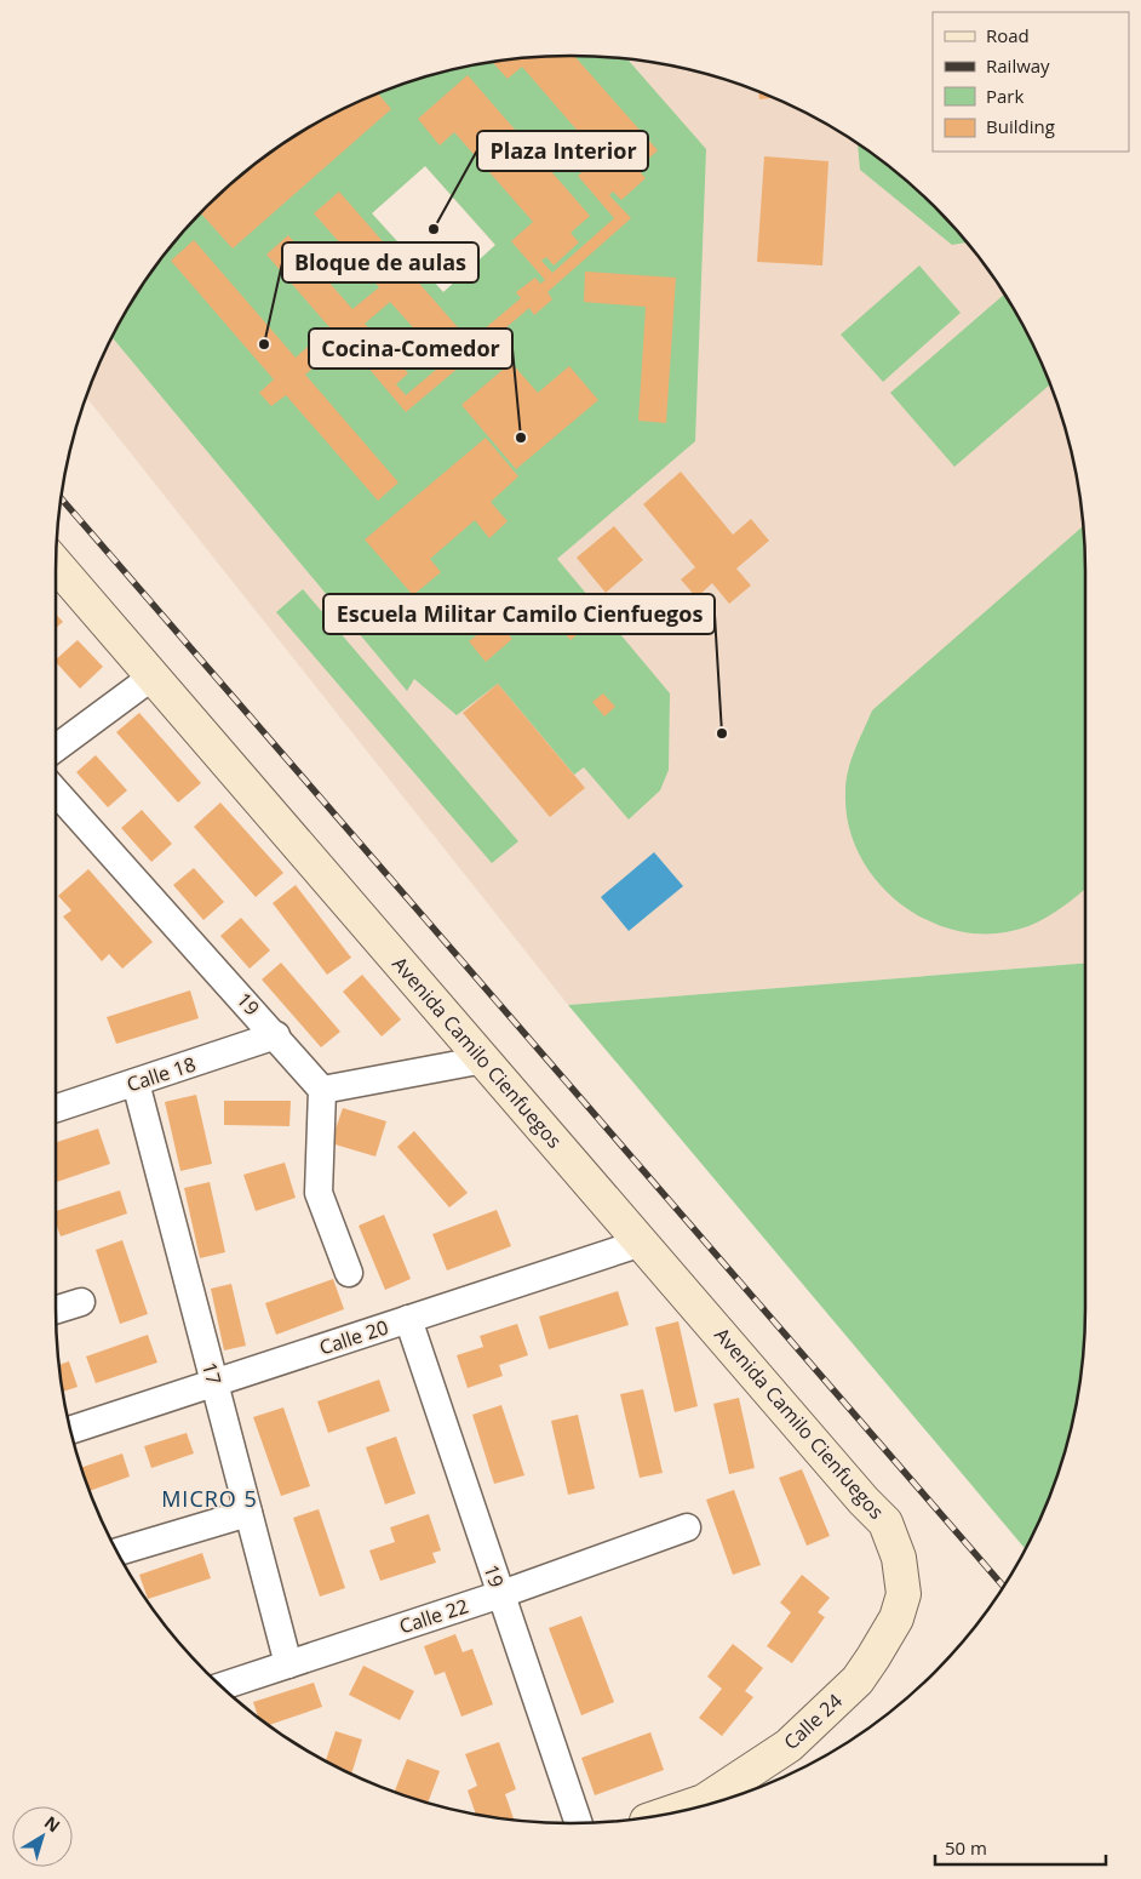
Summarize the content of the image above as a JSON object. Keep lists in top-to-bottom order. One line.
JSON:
{"streets":{"street":["19","Avenida Camilo Cienfuegos","Calle 18","Calle 20","17","Calle 22","Calle 24"]},"crossings":[["19","Calle 18"],["19","Calle 20"],["19","Calle 22"],["Avenida Camilo Cienfuegos","Calle 20"],["Avenida Camilo Cienfuegos","Calle 24"],["Calle 18","17"],["Calle 20","17"],["17","Calle 22"]],"districts":["MICRO 5"],"places":["Plaza Interior","Bloque de aulas","Cocina-Comedor","Escuela Militar Camilo Cienfuegos"],"legend":["Road","Railway","Park","Building"],"scale_bar":"50 m","north":"top right"}
